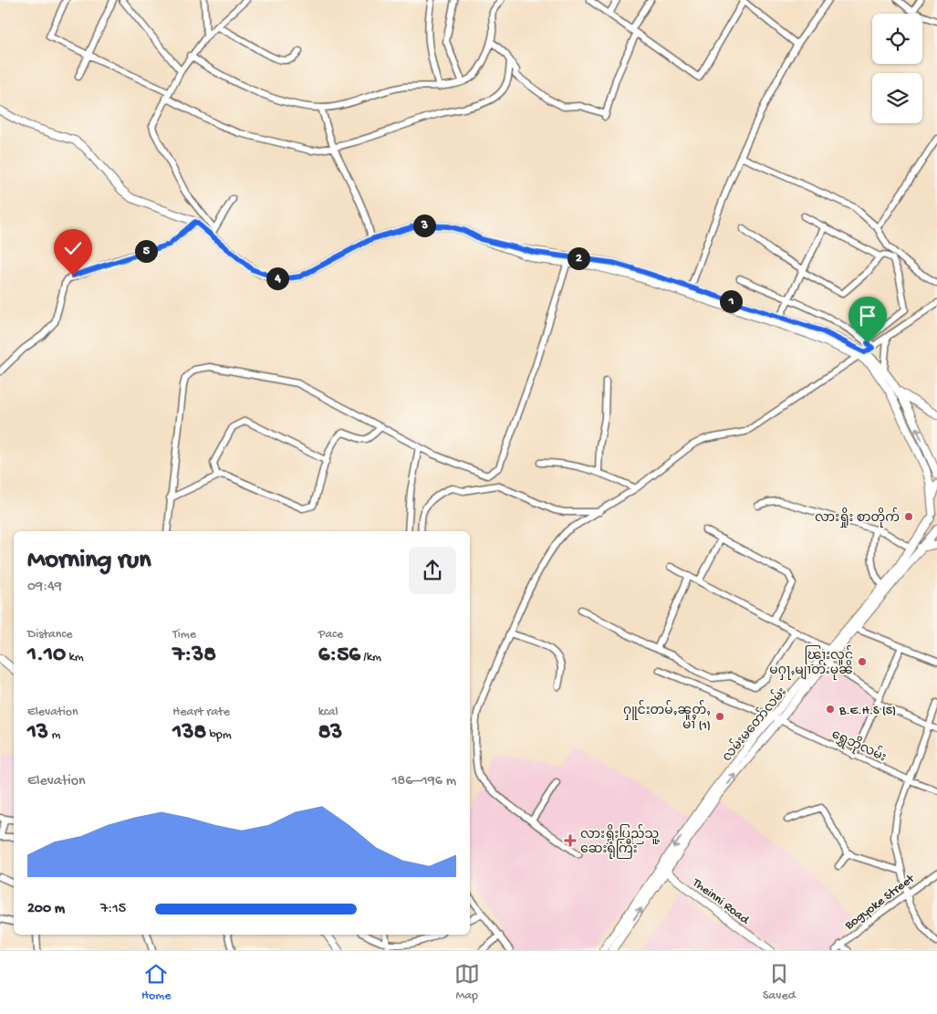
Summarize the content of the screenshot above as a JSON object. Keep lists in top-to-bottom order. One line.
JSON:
{"streets":{"main road":["လမ်းမတော်လမ်း","Theinni Road"],"street":["ရွှေဘိုလမ်း","Bogyoke Street"]},"crossings":[["လမ်းမတော်လမ်း","ရွှေဘိုလမ်း"],["လမ်းမတော်လမ်း","Theinni Road"]],"places":{"other":["လားရှိုး စာတိုက်","ၽြႃးလူင် မႁႃႇမျၢတ်ႉမုၼိ","B.E.H.S (5)","ႁူင်းတမ်ႇၼူတ်ႇ မၢႆ (1)"],"health":["လားရှိုးပြည်သူ့ ဆေးရုံကြီး"]},"page":{"pins":["3","5","2","4","1"],"heading":["Morning run","09:49"],"stats":[["Distance","1.10 km"],["Time","7:38"],["Pace","6:56 /km"],["Elevation","13 m"],["Heart rate","138 bpm"],["kcal","83"]],"chart":["Elevation","186–196 m"],"list":[{"name":"200 m","note":"7:15"}],"tabs":["Home","Map","Saved"]}}
